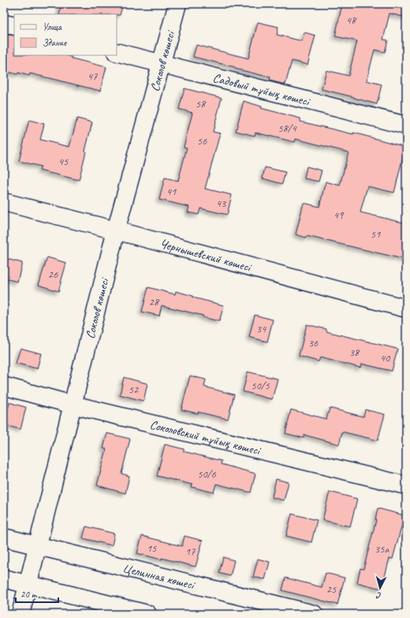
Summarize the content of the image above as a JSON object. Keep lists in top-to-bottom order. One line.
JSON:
{"streets":{"street":["Соколов көшесі","Садовый тұйық көшесі","Чернышевский көшесі","Соколовский тұйық көшесі","Целинная көшесі"]},"crossings":[["Соколов көшесі","Садовый тұйық көшесі"],["Соколов көшесі","Чернышевский көшесі"],["Соколов көшесі","Соколовский тұйық көшесі"],["Соколов көшесі","Целинная көшесі"]],"house_numbers":["48","47","58","58/4","56","45","41","43","49","51","26","28","34","36","38","40","50/5","52","50/6","15","35а","17","25"],"legend":["Улица","Здание"],"scale_bar":"20 m","north":"bottom"}
